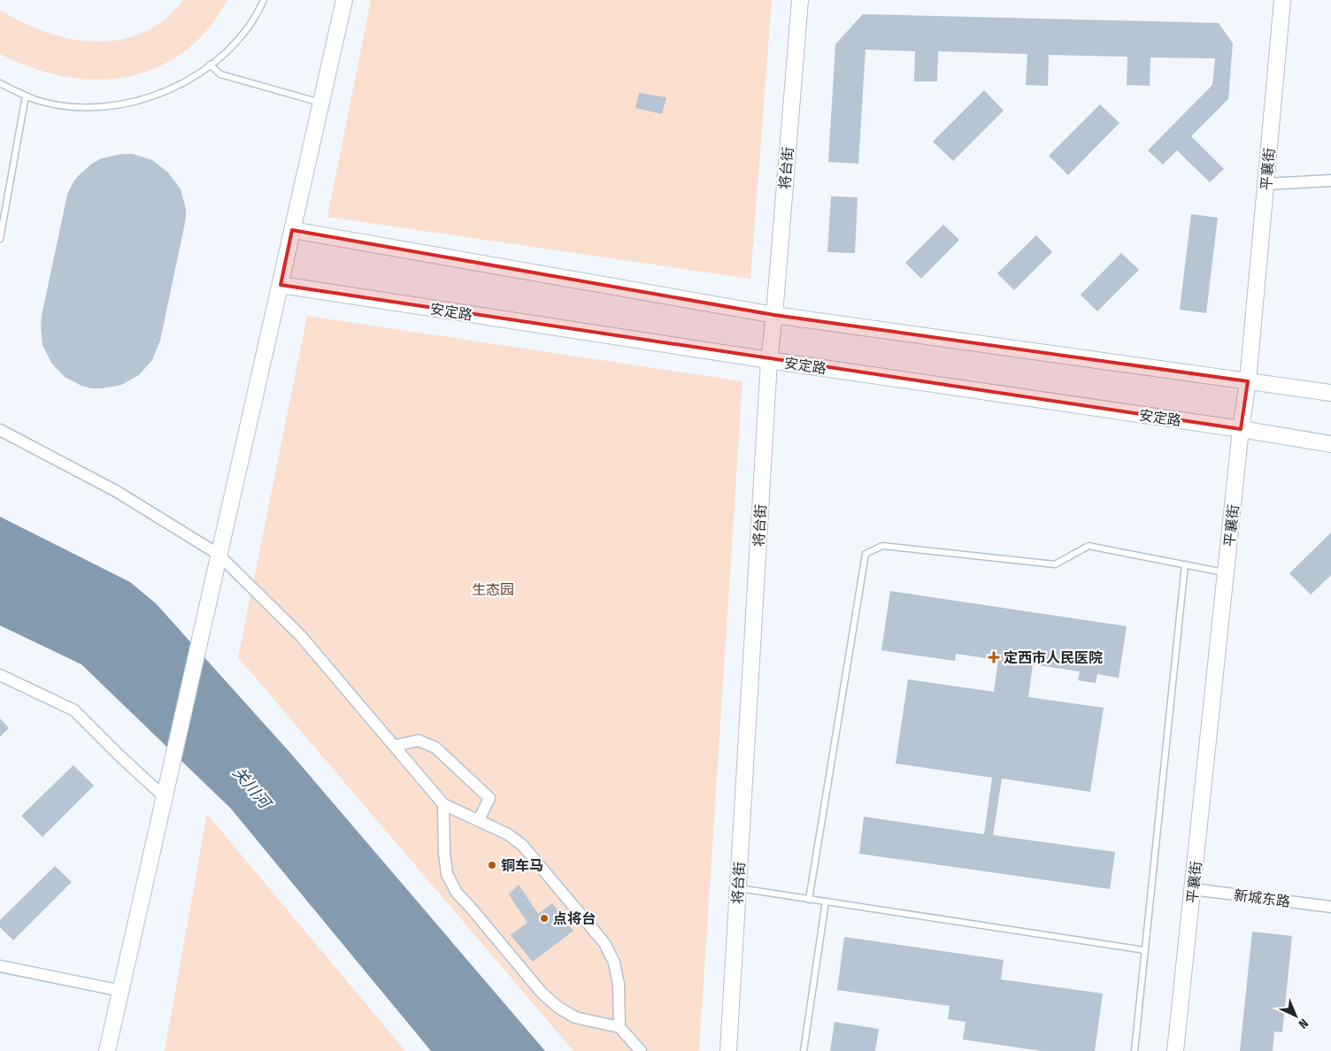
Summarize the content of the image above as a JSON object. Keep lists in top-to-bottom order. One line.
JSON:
{"streets":{"street":["将台街","平襄街","安定路","新城东路"]},"crossings":[["将台街","安定路"],["平襄街","安定路"],["平襄街","新城东路"]],"water":["关川河"],"parks":["生态园"],"places":{"health":["定西市人民医院"],"other":["铜车马","点将台"]},"north":"bottom right"}
